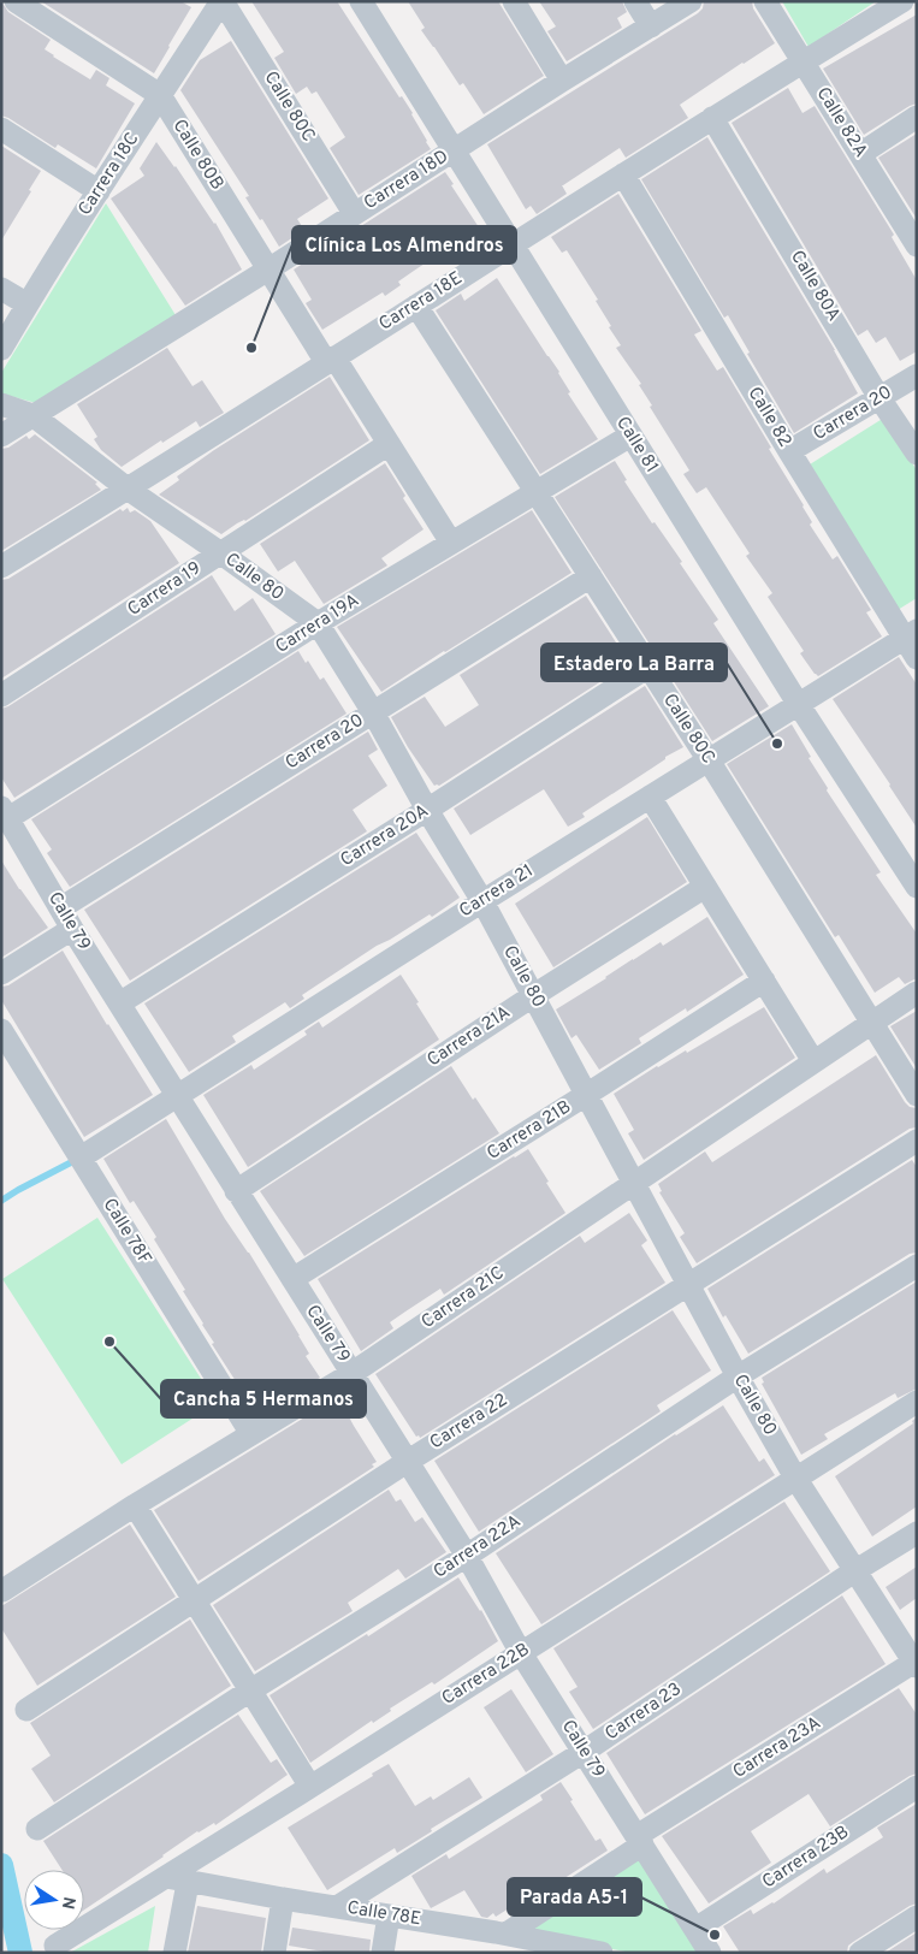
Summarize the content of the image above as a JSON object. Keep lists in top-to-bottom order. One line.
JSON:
{"streets":{"street":["Calle 80C","Calle 82A","Calle 80B","Carrera 18C","Carrera 18D","Calle 80A","Carrera 18E","Carrera 20","Calle 82","Calle 81","Calle 80","Carrera 19","Carrera 19A","Carrera 20A","Carrera 21","Calle 79","Carrera 21A","Carrera 21B","Calle 78F","Carrera 21C","Carrera 22","Carrera 22A","Carrera 22B","Carrera 23","Carrera 23A","Carrera 23B","Calle 78E"]},"crossings":[["Calle 80C","Carrera 18C"],["Calle 80C","Carrera 18D"],["Calle 80C","Carrera 18E"],["Calle 80C","Carrera 20"],["Calle 80C","Carrera 19A"],["Calle 80C","Carrera 20A"],["Calle 80C","Carrera 21"],["Calle 80C","Carrera 21C"],["Calle 82A","Carrera 18E"],["Calle 80B","Carrera 18C"],["Calle 80B","Carrera 18D"],["Calle 80B","Carrera 18E"],["Calle 80B","Carrera 19"],["Calle 80B","Carrera 19A"],["Carrera 18D","Calle 81"],["Carrera 18D","Calle 80"],["Calle 80A","Carrera 18E"],["Calle 80A","Carrera 20"],["Carrera 18E","Calle 82"],["Carrera 18E","Calle 81"],["Carrera 18E","Calle 80"],["Carrera 20","Calle 82"],["Carrera 20","Calle 80"],["Carrera 20","Calle 79"],["Calle 82","Carrera 21"],["Calle 81","Carrera 19A"],["Calle 81","Carrera 21"],["Calle 80","Carrera 19"],["Calle 80","Carrera 19A"],["Calle 80","Carrera 20A"],["Calle 80","Carrera 21"],["Calle 80","Carrera 21A"],["Calle 80","Carrera 21B"],["Calle 80","Carrera 21C"],["Calle 80","Carrera 22"],["Calle 80","Carrera 22A"],["Calle 80","Carrera 22B"],["Calle 80","Carrera 23"],["Calle 80","Carrera 23A"],["Carrera 19A","Calle 79"],["Carrera 20A","Calle 79"],["Carrera 21","Calle 79"],["Carrera 21","Calle 78F"],["Calle 79","Carrera 21A"],["Calle 79","Carrera 21B"],["Calle 79","Carrera 21C"],["Calle 79","Carrera 22"],["Calle 79","Carrera 22A"],["Calle 79","Carrera 22B"],["Calle 79","Carrera 23"],["Calle 79","Carrera 23A"],["Calle 79","Carrera 23B"],["Calle 78F","Carrera 21C"],["Carrera 22B","Calle 78E"],["Carrera 23","Calle 78E"],["Carrera 23A","Calle 78E"]],"places":["Clínica Los Almendros","Estadero La Barra","Cancha 5 Hermanos","Parada A5-1"],"north":"right"}
